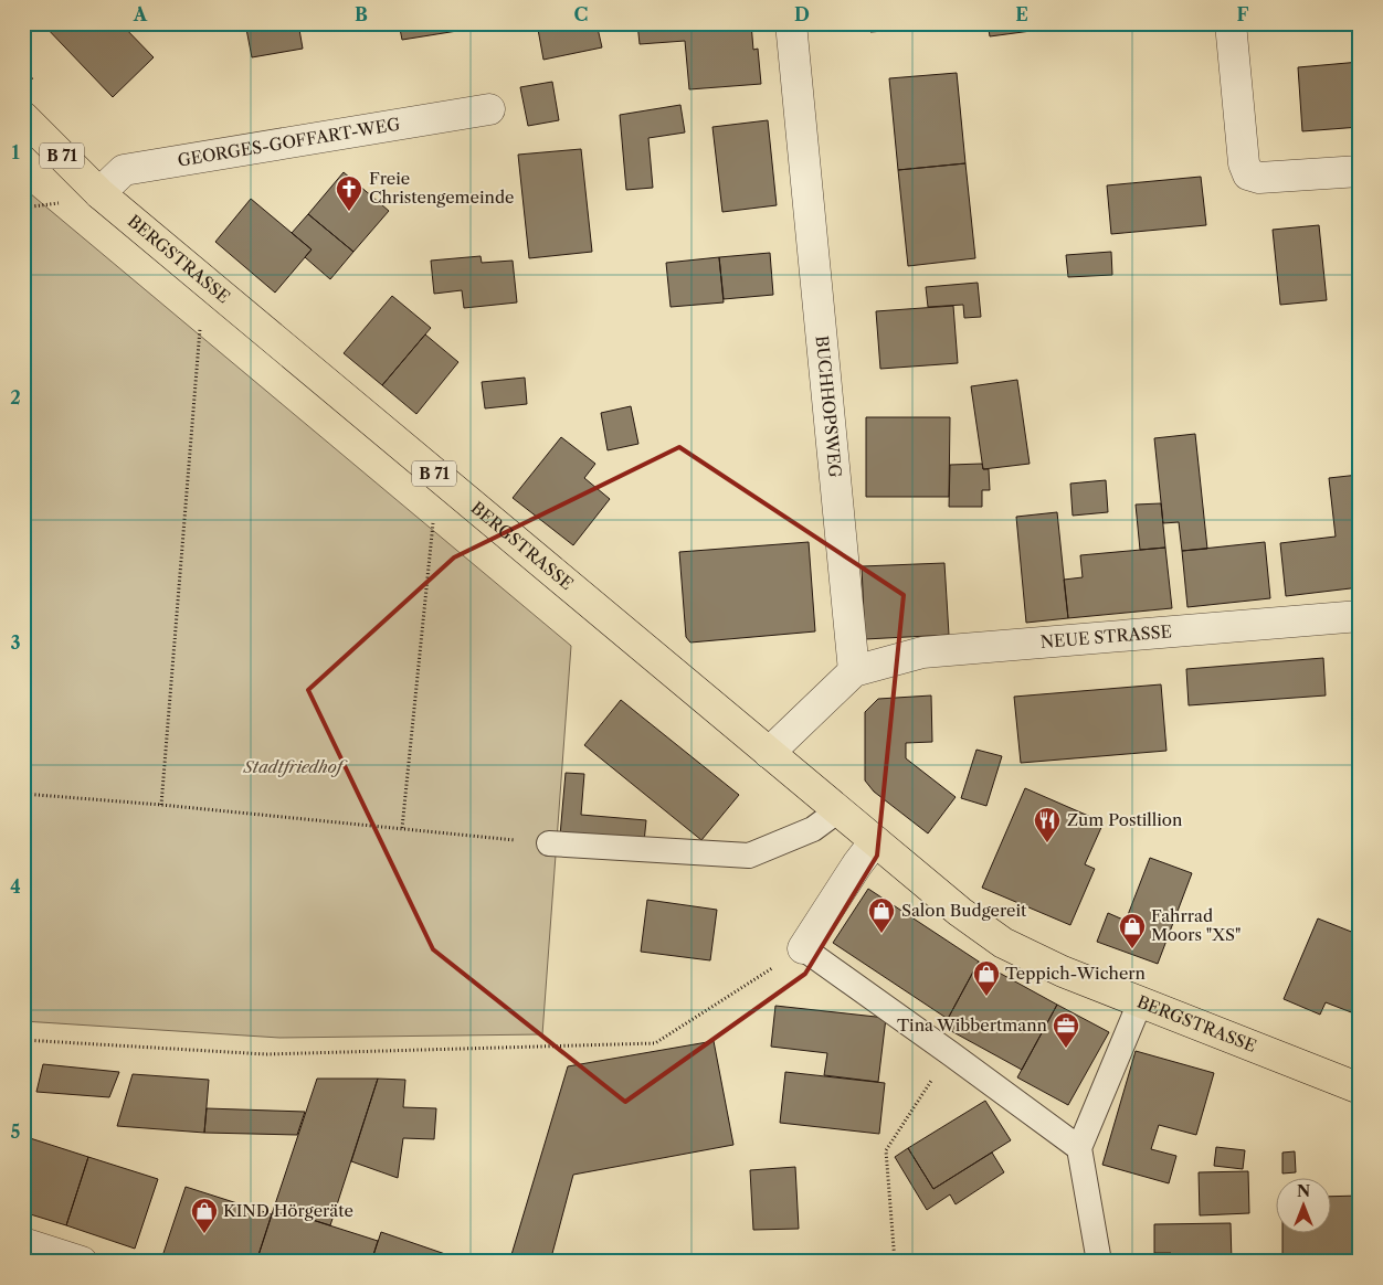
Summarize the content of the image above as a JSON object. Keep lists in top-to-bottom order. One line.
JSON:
{"streets":{"main road":["B 71","BERGSTRASSE"],"street":["GEORGES-GOFFART-WEG","BUCHHOPSWEG","NEUE STRASSE"]},"crossings":[["GEORGES-GOFFART-WEG","BERGSTRASSE"],["BUCHHOPSWEG","NEUE STRASSE"]],"parks":["Stadtfriedhof"],"places":{"church":["Freie Christengemeinde"],"restaurant":["Zum Postillion"],"shop":["Salon Budgereit","Fahrrad Moors \"XS\"","Teppich-Wichern","KIND Hörgeräte"],"office":["Tina Wibbertmann"]},"north":"top","grid":{"columns":["A","B","C","D","E","F"],"rows":["1","2","3","4","5"]}}
